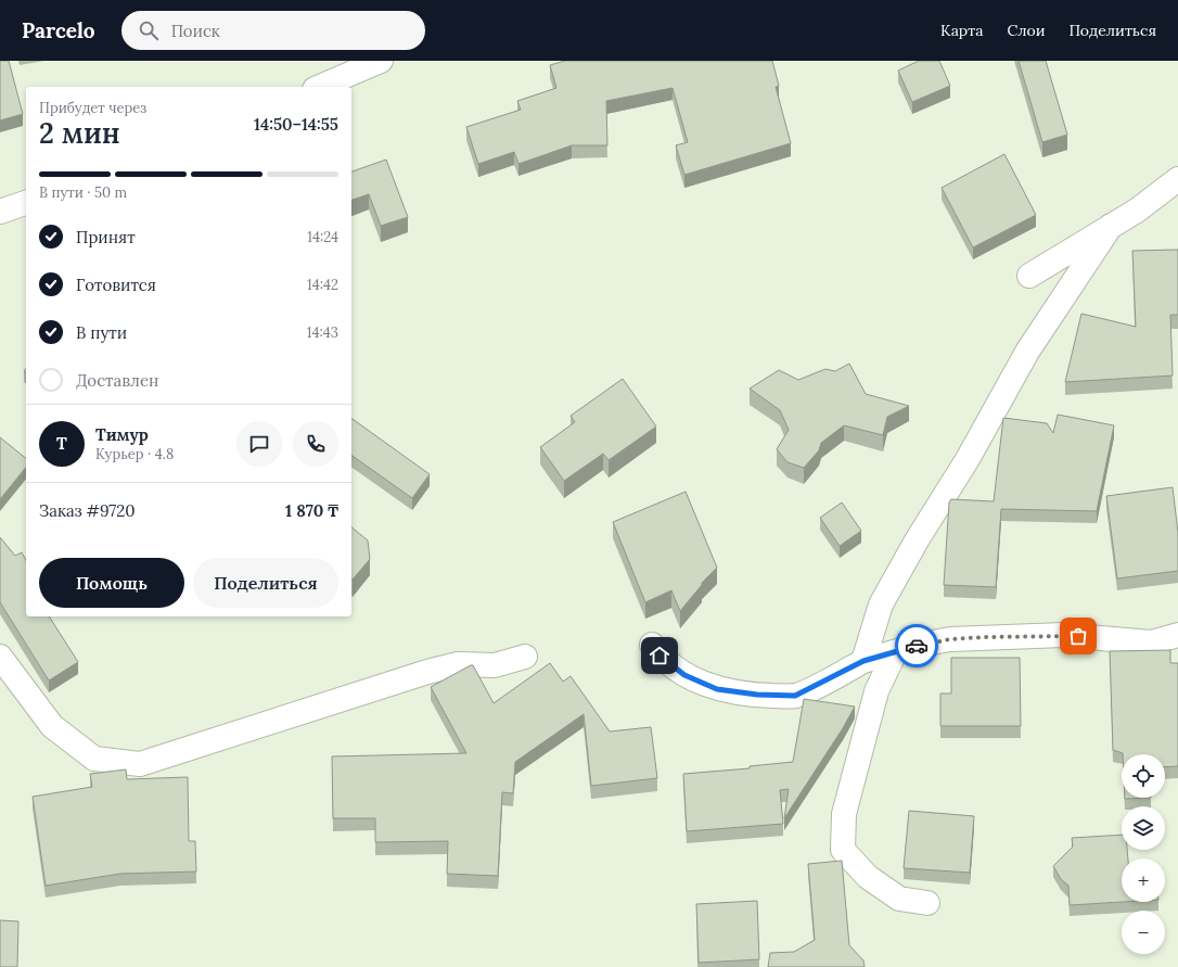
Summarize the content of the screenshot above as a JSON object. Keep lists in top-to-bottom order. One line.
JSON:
{"page":{"header":"Parcelo","search":"Поиск","nav":["Карта","Слои","Поделиться"],"heading":["2 мин","Прибудет через","14:50–14:55"],"panel":["Тимур","Курьер · 4.8","Заказ #9720","1 870 ₸"],"bar":"В пути · 50 m","list":[["Принят","14:24"],["Готовится","14:42"],["В пути","14:43"],"Доставлен"],"round":"Т","buttons":["Помощь","Поделиться"],"map_buttons":["+","−"]}}
